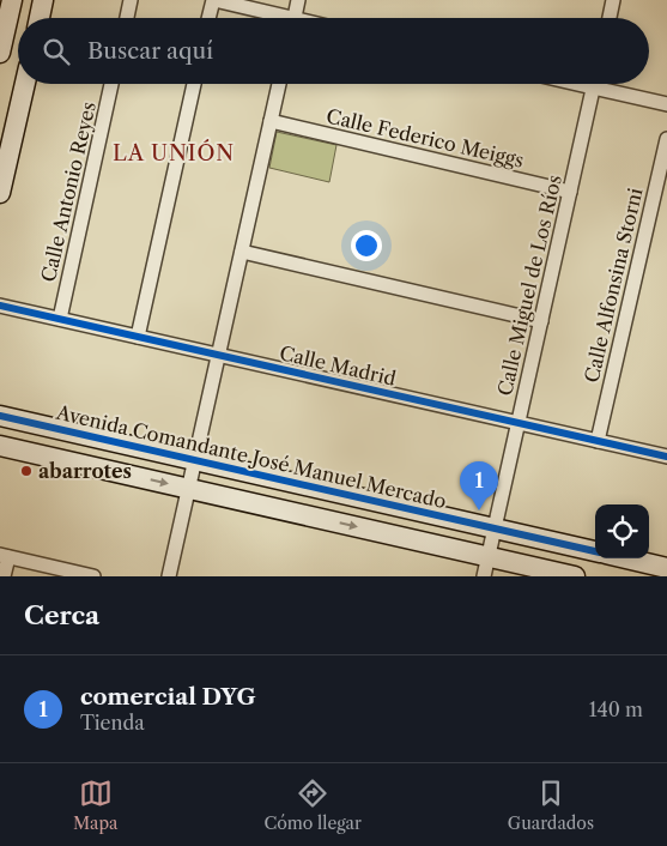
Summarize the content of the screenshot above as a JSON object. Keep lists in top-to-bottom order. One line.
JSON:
{"streets":{"street":["Calle Federico Meiggs","Calle Antonio Reyes","Calle Miguel de Los Ríos","Calle Alfonsina Storni","Calle Madrid","Avenida Comandante José Manuel Mercado"]},"crossings":[["Calle Federico Meiggs","Calle Miguel de Los Ríos"],["Calle Antonio Reyes","Calle Madrid"],["Calle Miguel de Los Ríos","Calle Madrid"],["Calle Miguel de Los Ríos","Avenida Comandante José Manuel Mercado"],["Calle Alfonsina Storni","Calle Madrid"]],"districts":["LA UNIÓN"],"places":["abarrotes"],"page":{"search":"Buscar aquí","pins":"1","heading":"Cerca","list":[{"mark":"1","name":"comercial DYG","note":"Tienda","value":"140 m"}],"nav":["Mapa","Cómo llegar","Guardados"]}}
